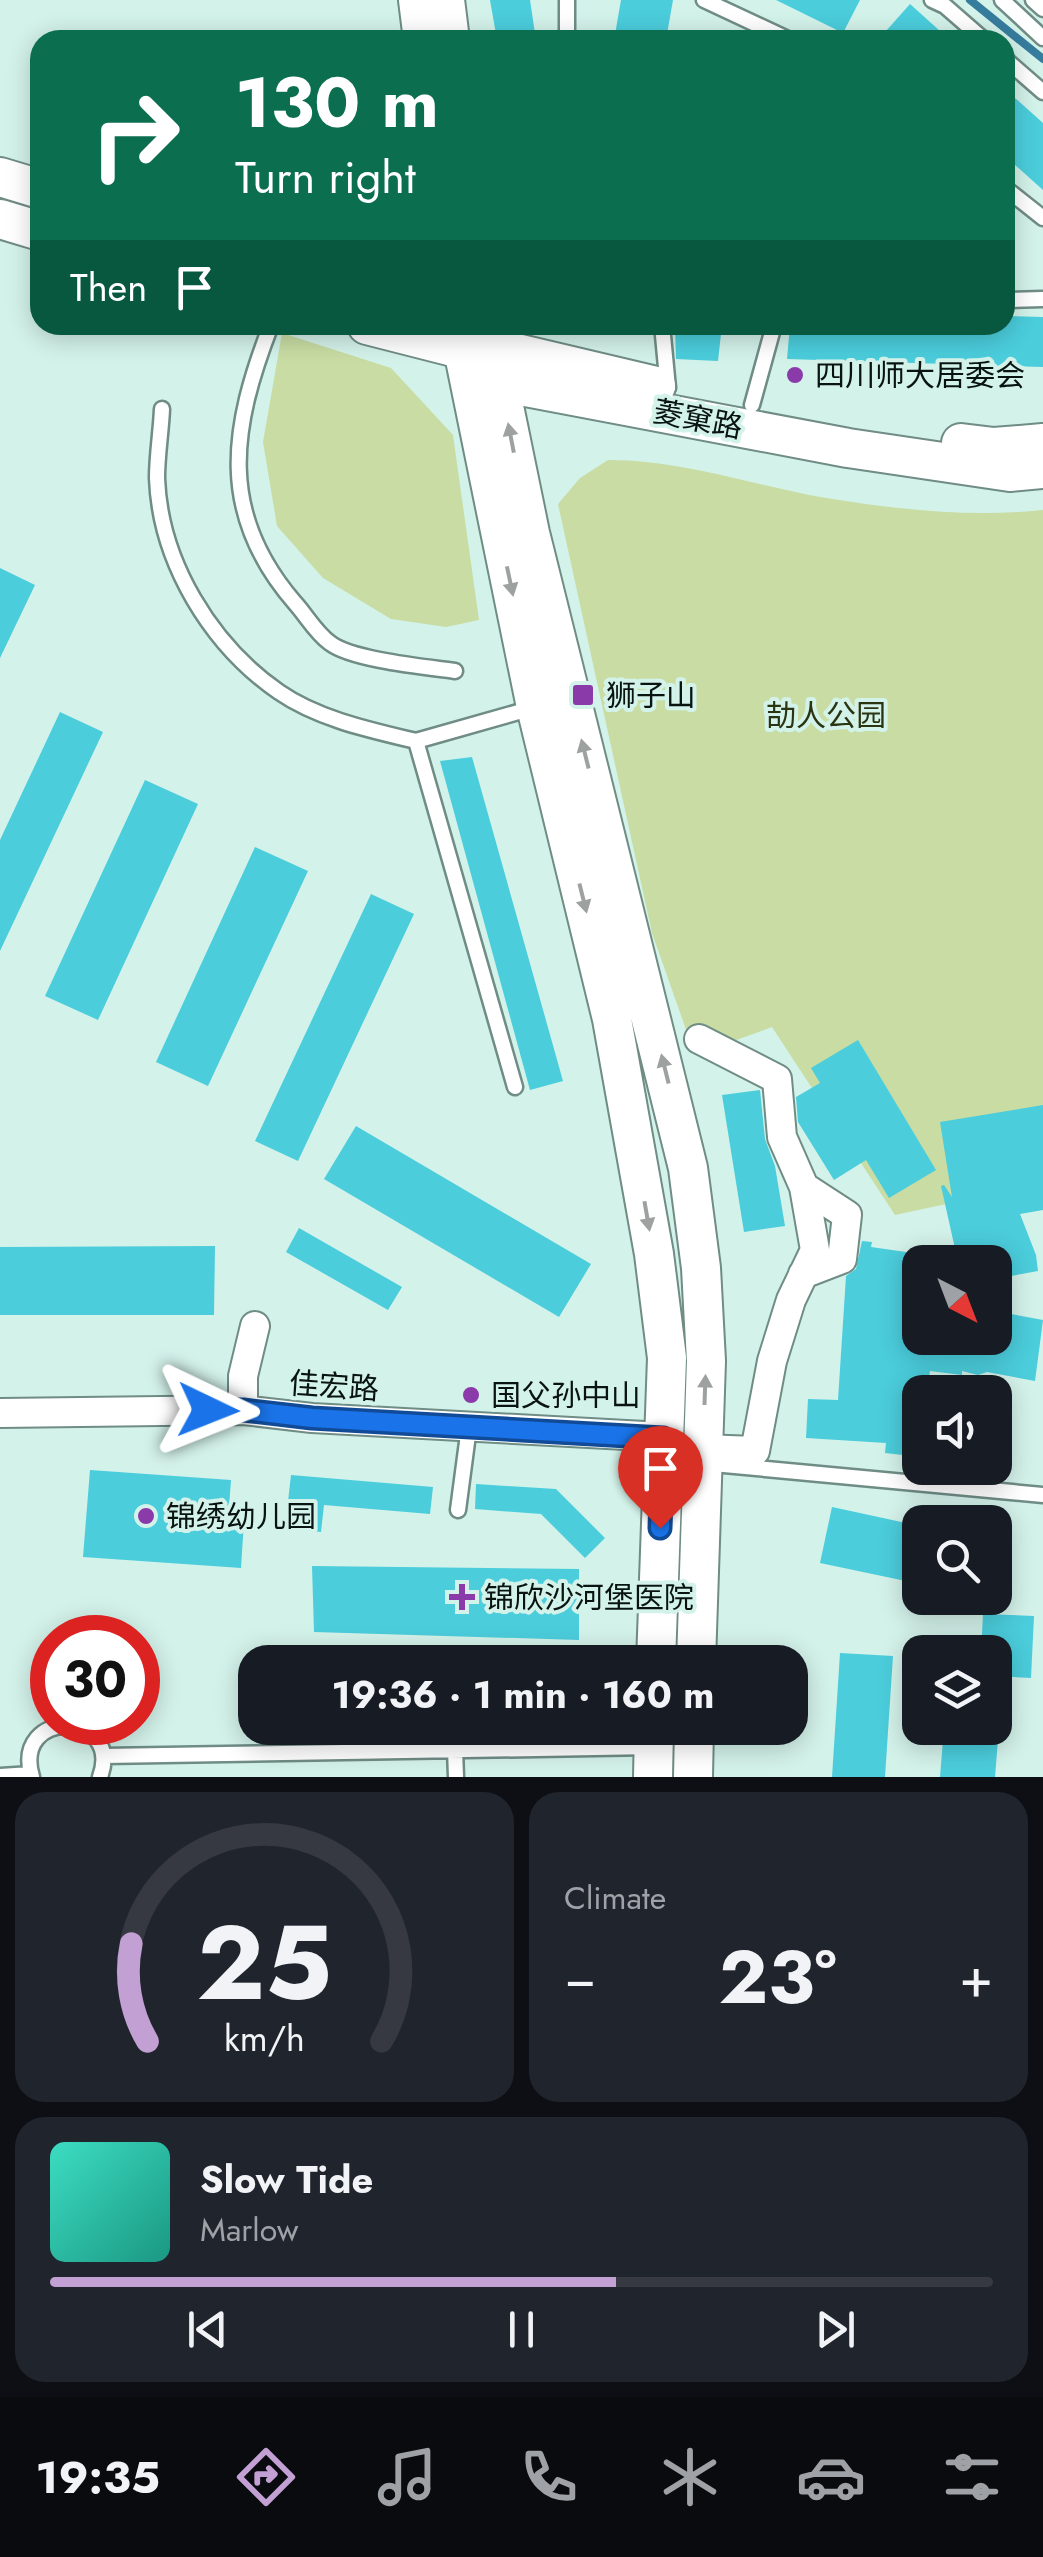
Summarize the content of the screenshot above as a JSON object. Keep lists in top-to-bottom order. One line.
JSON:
{"streets":{"street":["菱窠路","佳宏路"]},"parks":["劼人公园"],"places":{"other":["四川师大居委会","国父孙中山","锦绣幼儿园"],"transit":["狮子山"],"health":["锦欣沙河堡医院"]},"north":"bottom right","page":{"turn":["130 m","Turn right"],"then":"Then","limit":"30","trip":"19:36 · 1 min · 160 m","tile":"Climate","heat":["−","23°","+"],"song":["Slow Tide","Marlow"],"tabs":"19:35","gauge":["25","km/h"]}}
